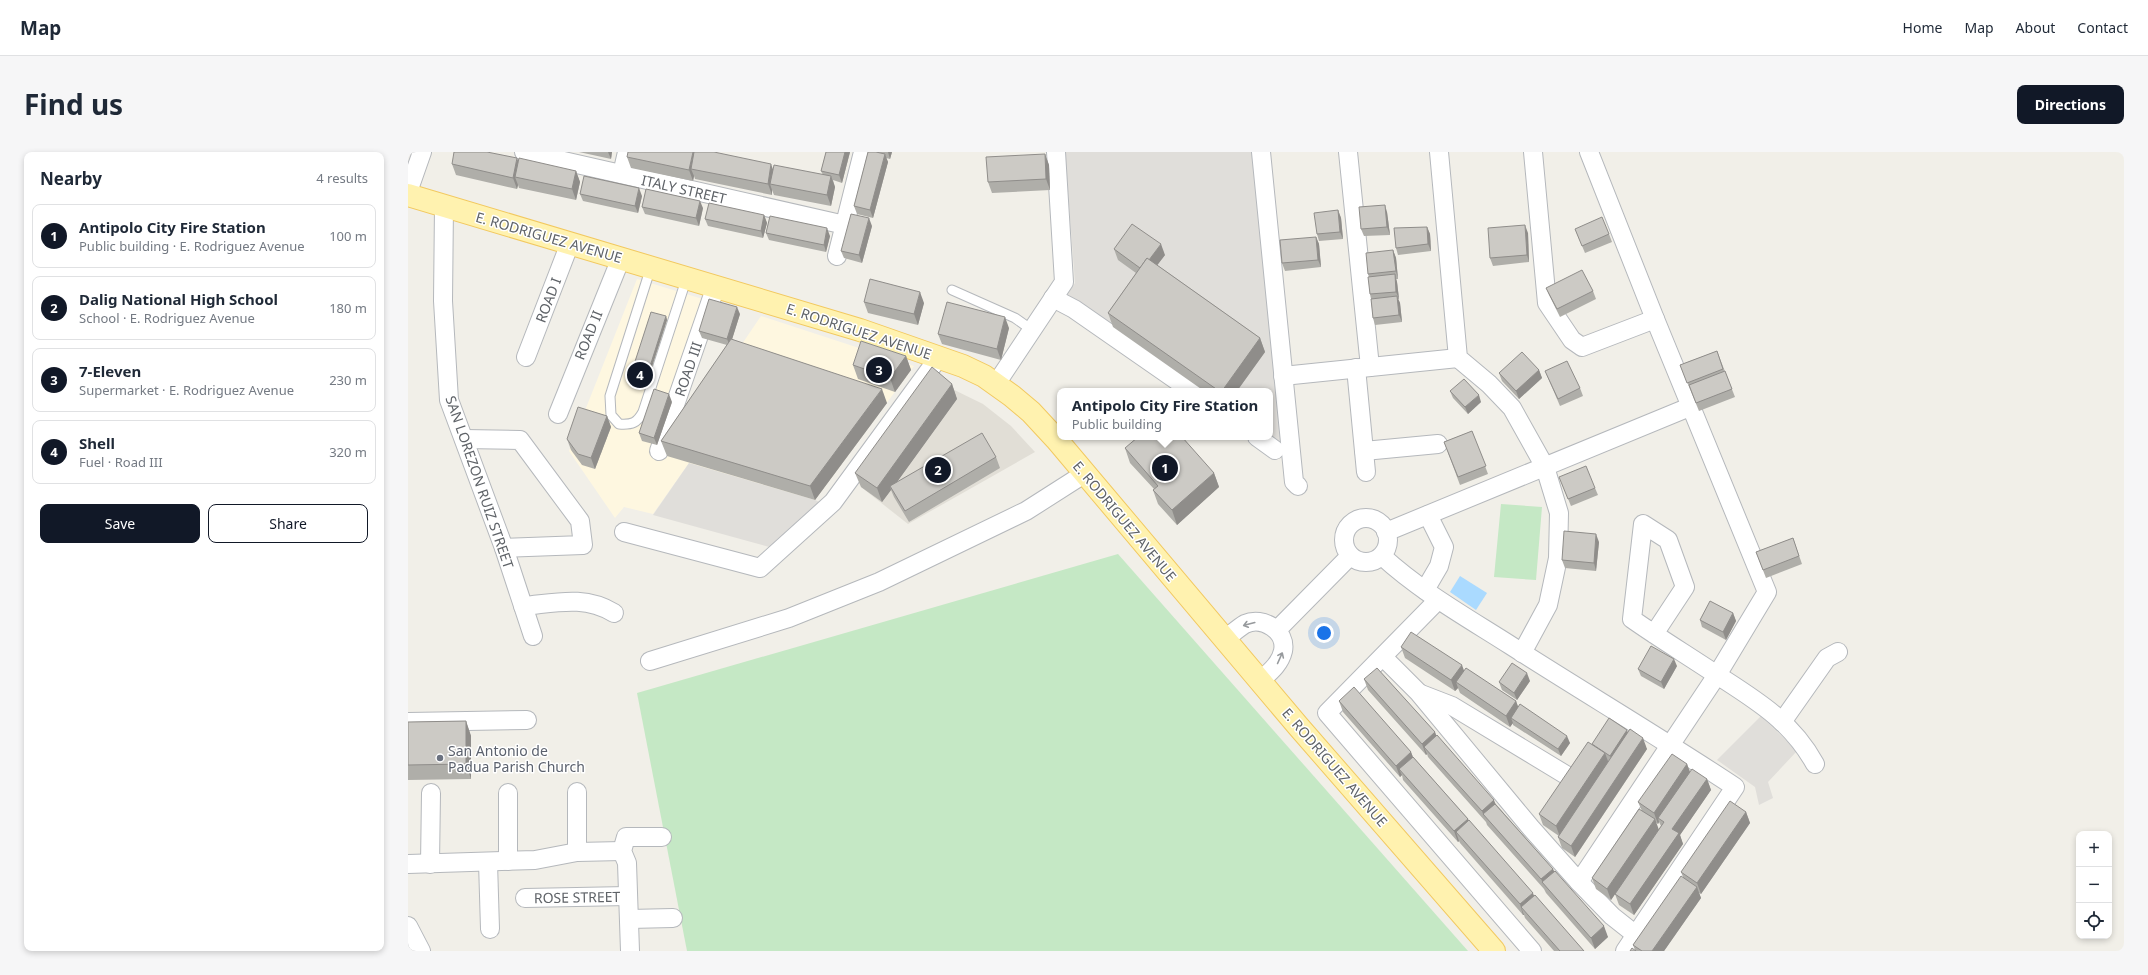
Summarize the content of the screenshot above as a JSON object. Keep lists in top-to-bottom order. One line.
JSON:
{"streets":{"main road":["E. RODRIGUEZ AVENUE"],"street":["ITALY STREET","ROAD I","ROAD II","ROAD III","SAN LOREZON RUIZ STREET","ROSE STREET"]},"crossings":[["E. RODRIGUEZ AVENUE","ROAD I"],["E. RODRIGUEZ AVENUE","ROAD II"],["E. RODRIGUEZ AVENUE","ROAD III"],["E. RODRIGUEZ AVENUE","SAN LOREZON RUIZ STREET"]],"places":["San Antonio de Padua Parish Church"],"page":{"header":"Map","nav":["Home","Map","About","Contact"],"title":"Find us","buttons":["Directions",["Save","Share"]],"heading":["Nearby","4 results"],"list":[{"mark":"1","name":"Antipolo City Fire Station","note":"Public building · E. Rodriguez Avenue","value":"100 m"},{"mark":"2","name":"Dalig National High School","note":"School · E. Rodriguez Avenue","value":"180 m"},{"mark":"3","name":"7-Eleven","note":"Supermarket · E. Rodriguez Avenue","value":"230 m"},{"mark":"4","name":"Shell","note":"Fuel · Road III","value":"320 m"}],"pins":["3","4","1","2"],"popup":["Antipolo City Fire Station","Public building"],"map_buttons":["+","−"]}}
